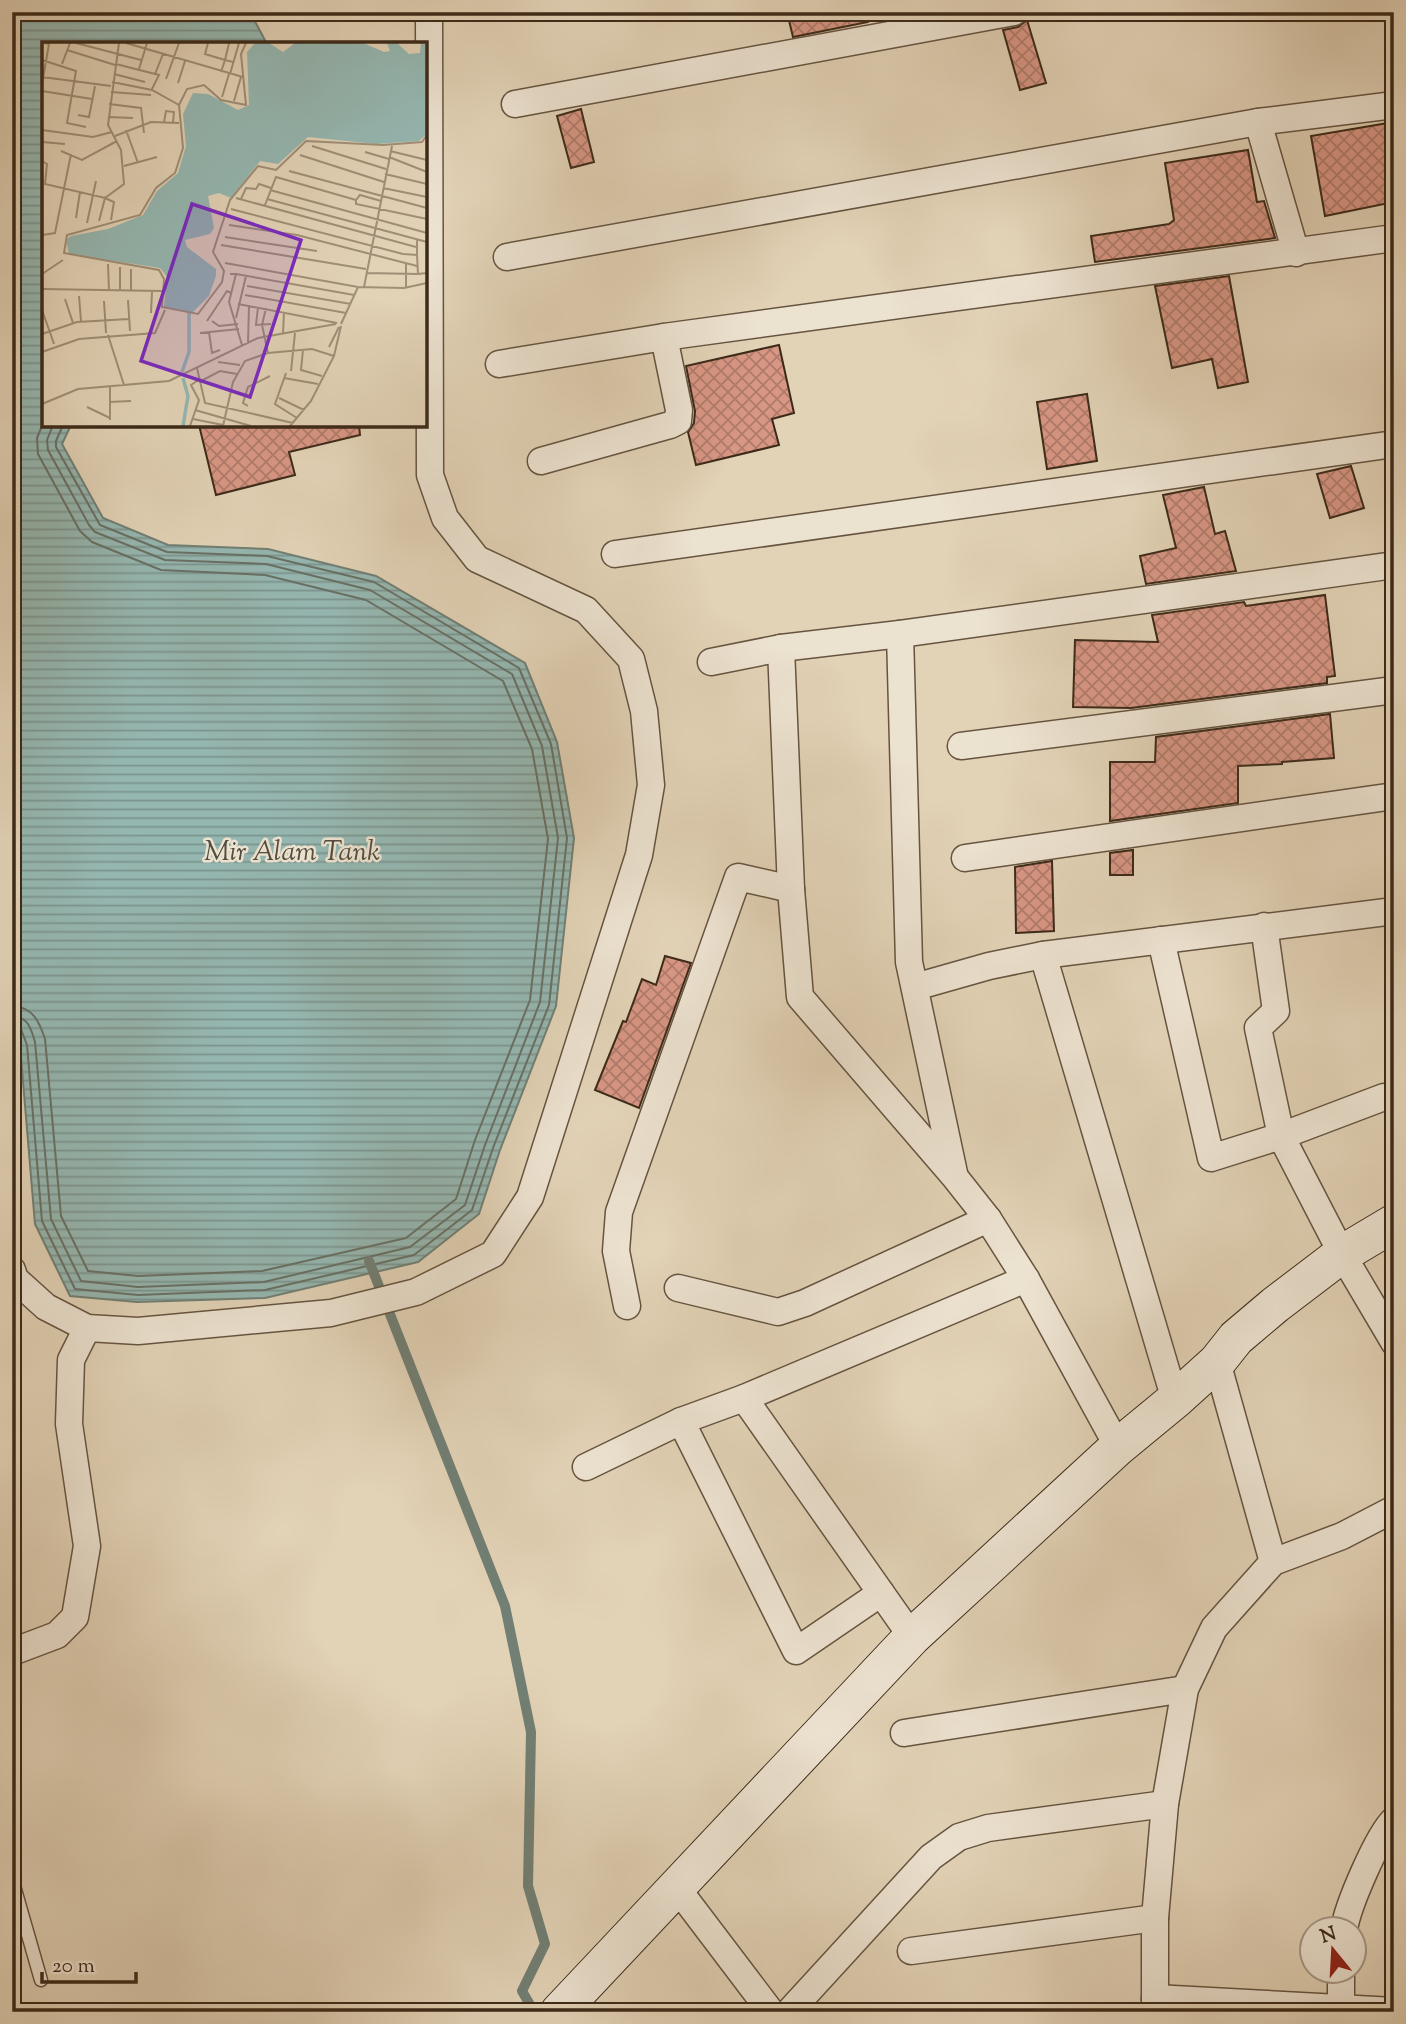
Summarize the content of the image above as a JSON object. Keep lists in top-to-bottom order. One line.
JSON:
{"water":["Mir Alam Tank"],"scale_bar":"20 m","north":"top"}
